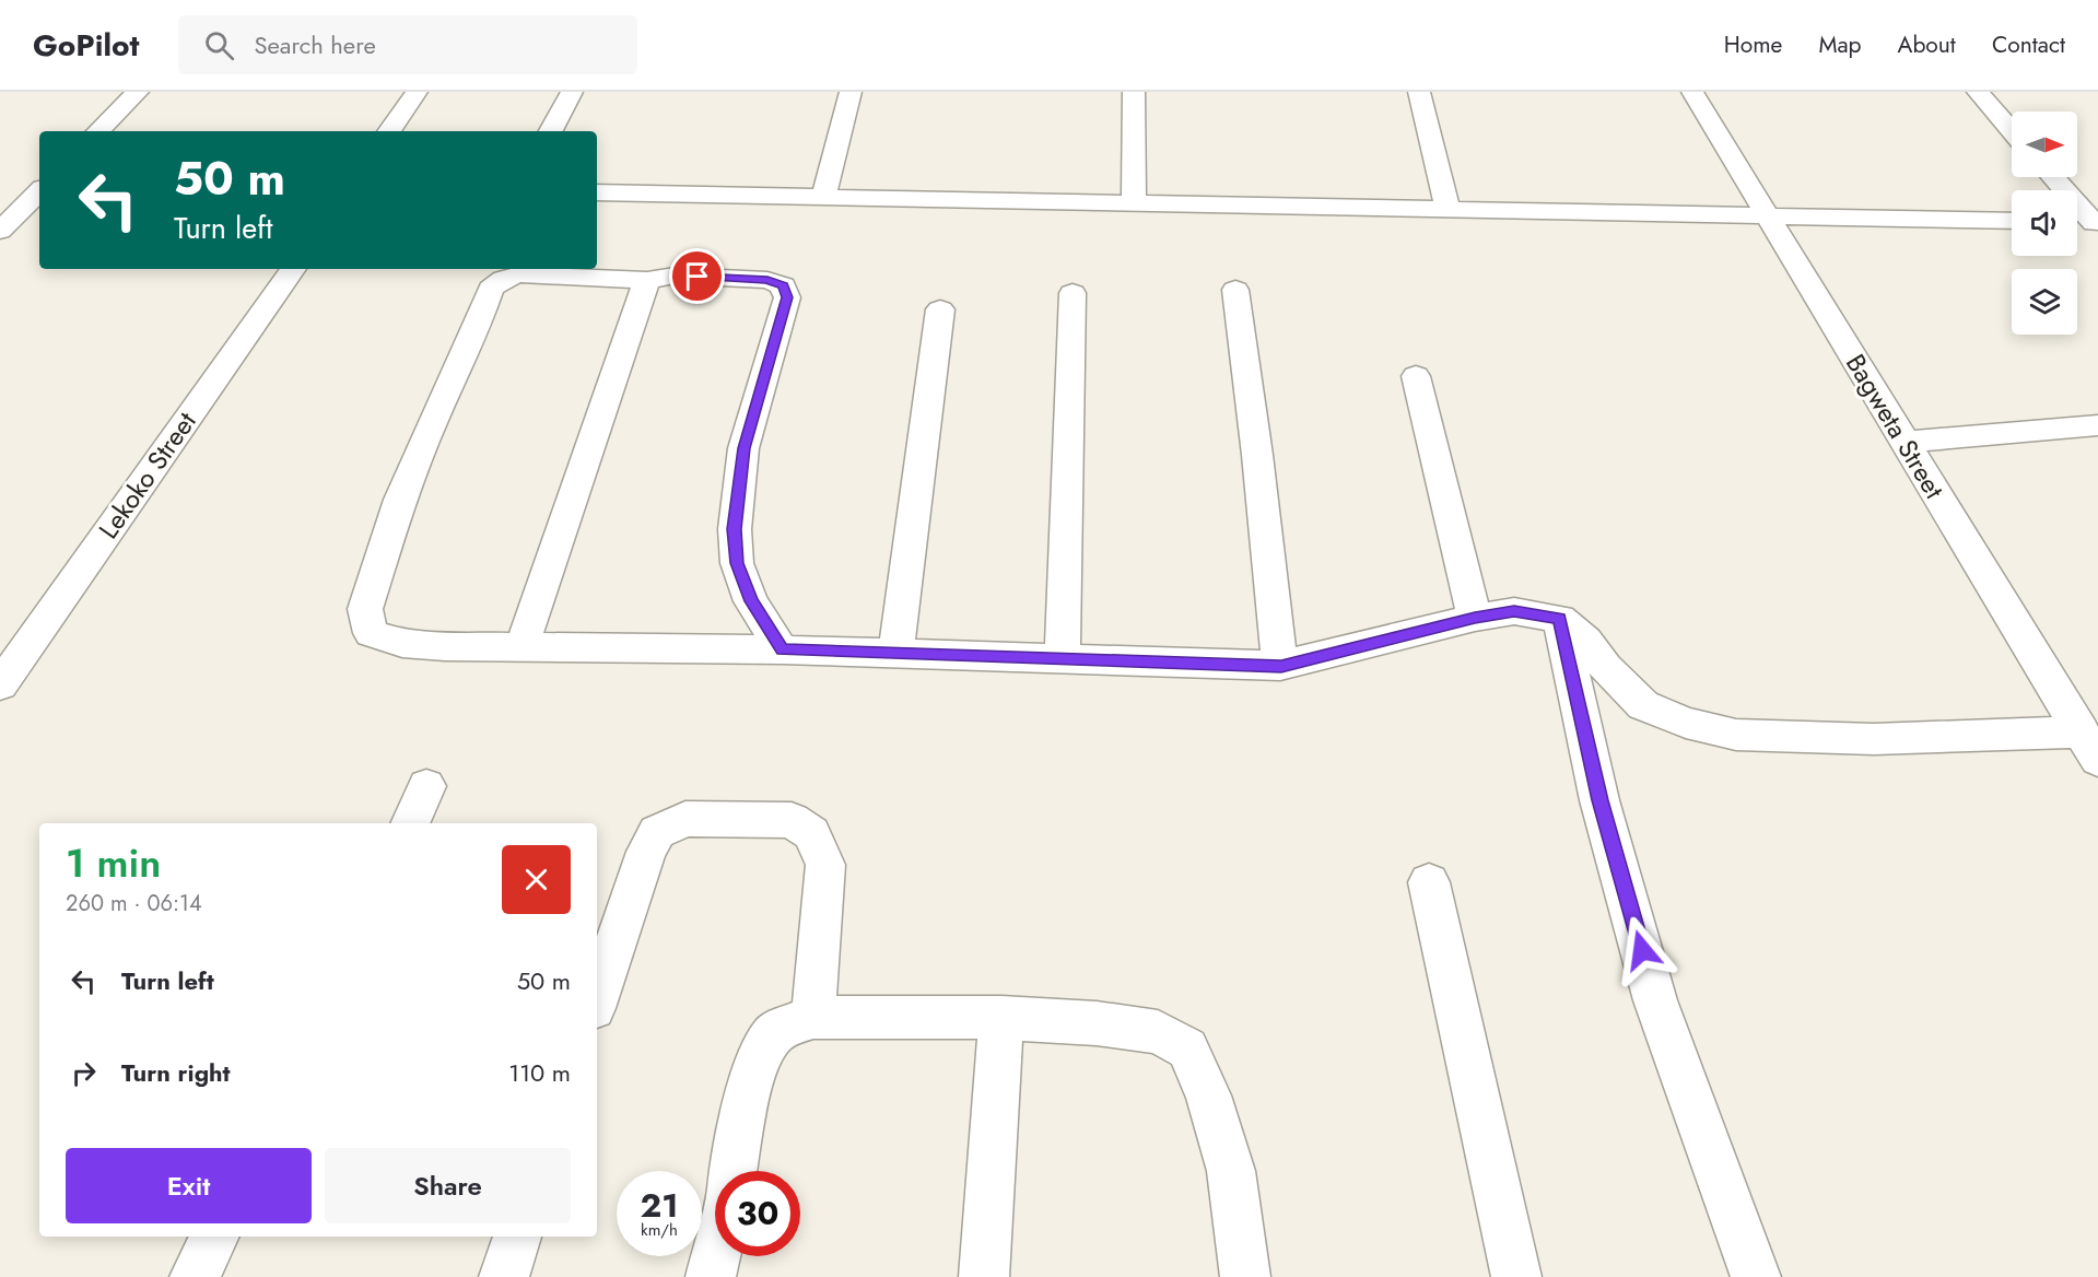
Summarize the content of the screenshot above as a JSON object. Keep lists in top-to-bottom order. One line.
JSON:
{"streets":{"street":["Bagweta Street","Lekoko Street"]},"north":"right","page":{"header":"GoPilot","search":"Search here","nav":["Home","Map","About","Contact"],"turn":["50 m","Turn left"],"heading":["1 min","260 m · 06:14"],"list":[{"name":"Turn left","value":"50 m"},{"name":"Turn right","value":"110 m"}],"buttons":["Exit","Share"],"speed":"21 km/h","limit":"30"}}
